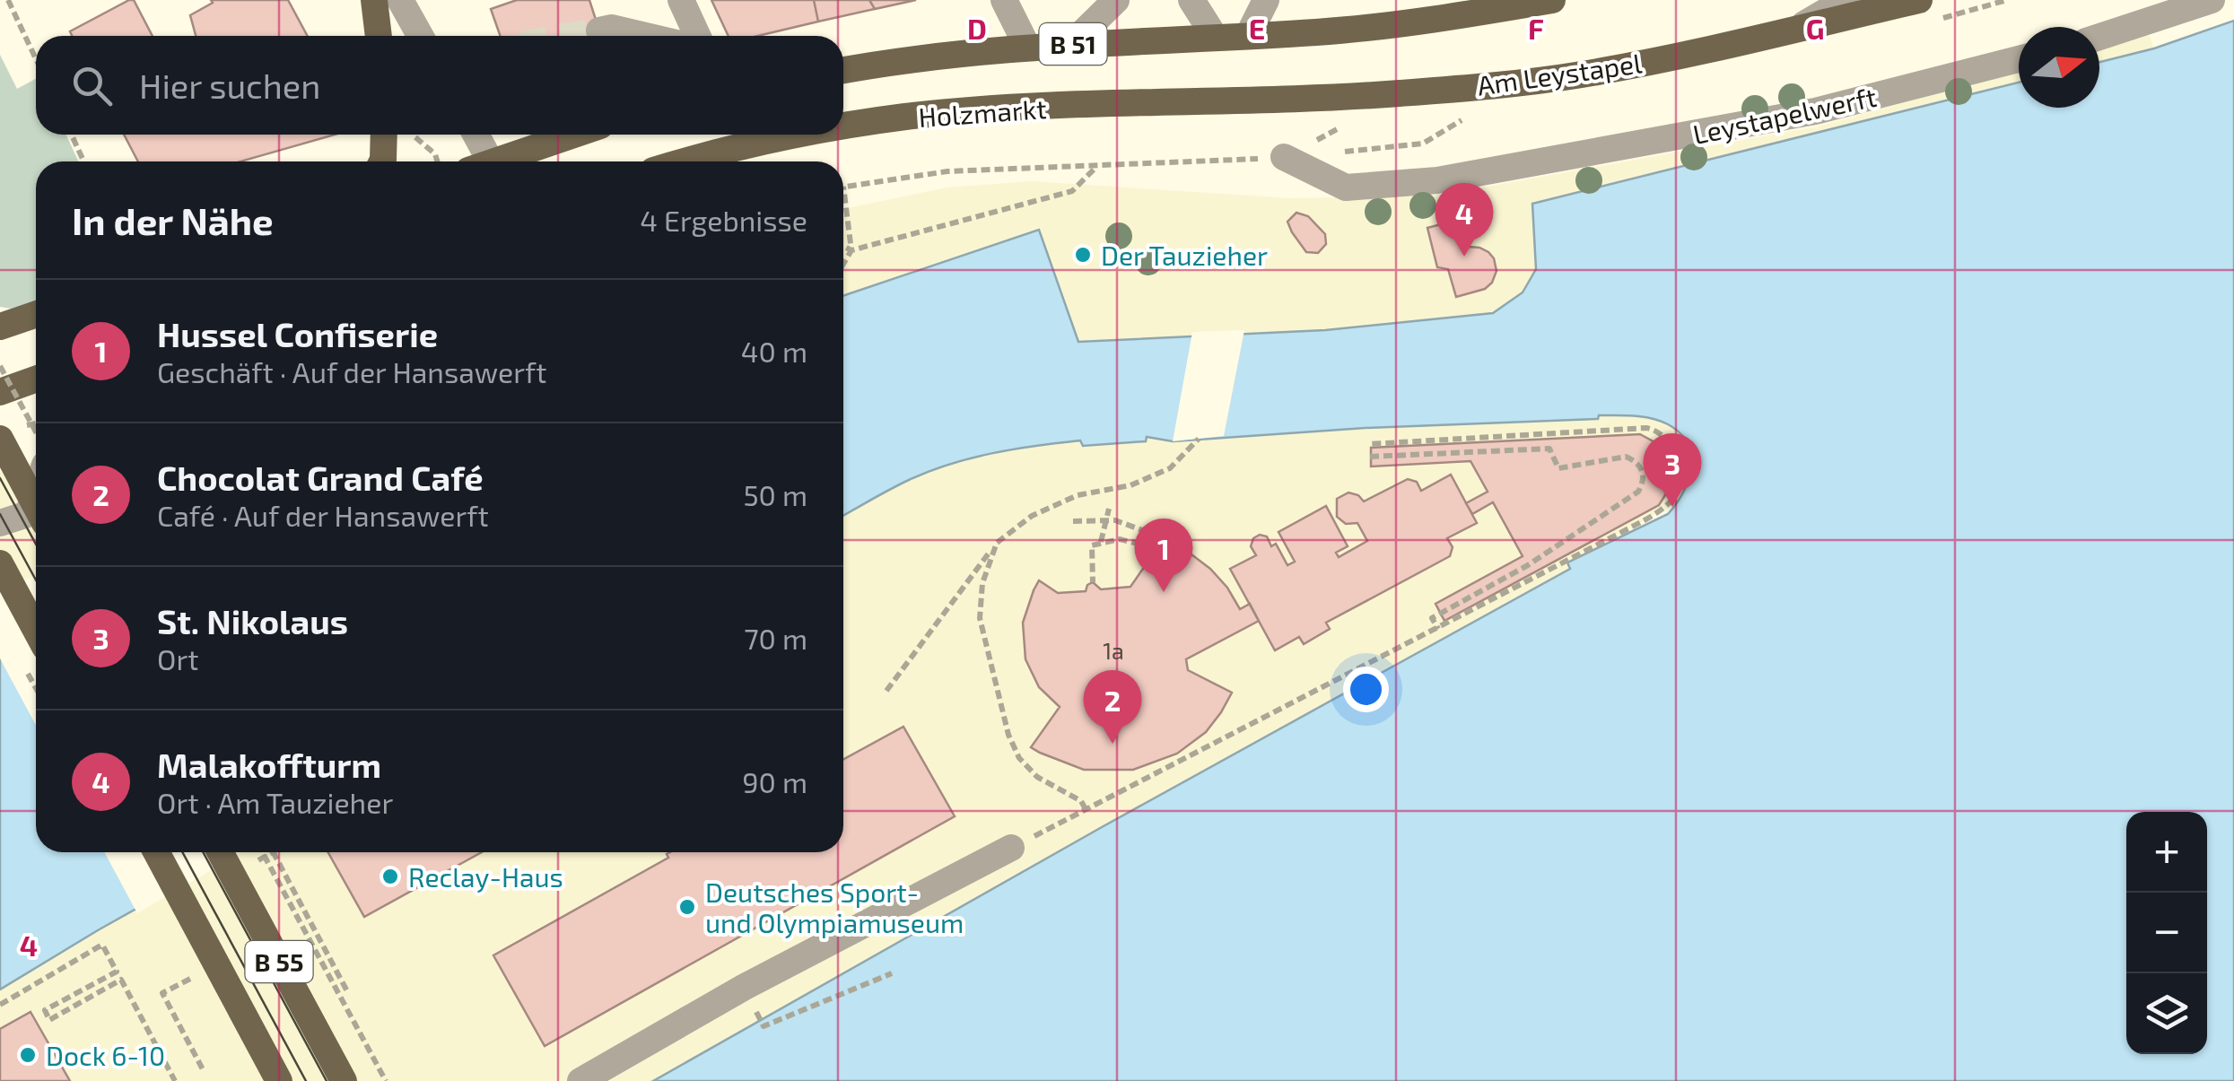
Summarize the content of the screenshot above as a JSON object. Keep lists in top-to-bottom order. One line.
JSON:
{"streets":{"main road":["B 51","Am Leystapel","Holzmarkt","B 55"],"street":["Leystapelwerft"]},"crossings":[["Am Leystapel","Holzmarkt"]],"places":["Der Tauzieher","Reclay-Haus","Deutsches Sport- und Olympiamuseum","Dock 6-10"],"house_numbers":["1a"],"north":"right","page":{"search":"Hier suchen","heading":["In der Nähe","4 Ergebnisse"],"pins":["4","3","1","2"],"list":[{"mark":"1","name":"Hussel Confiserie","note":"Geschäft · Auf der Hansawerft","value":"40 m"},{"mark":"2","name":"Chocolat Grand Café","note":"Café · Auf der Hansawerft","value":"50 m"},{"mark":"3","name":"St. Nikolaus","note":"Ort","value":"70 m"},{"mark":"4","name":"Malakoffturm","note":"Ort · Am Tauzieher","value":"90 m"}],"map_buttons":["+","−"]},"grid":{"columns":["D","E","F","G"],"rows":["4"]}}
